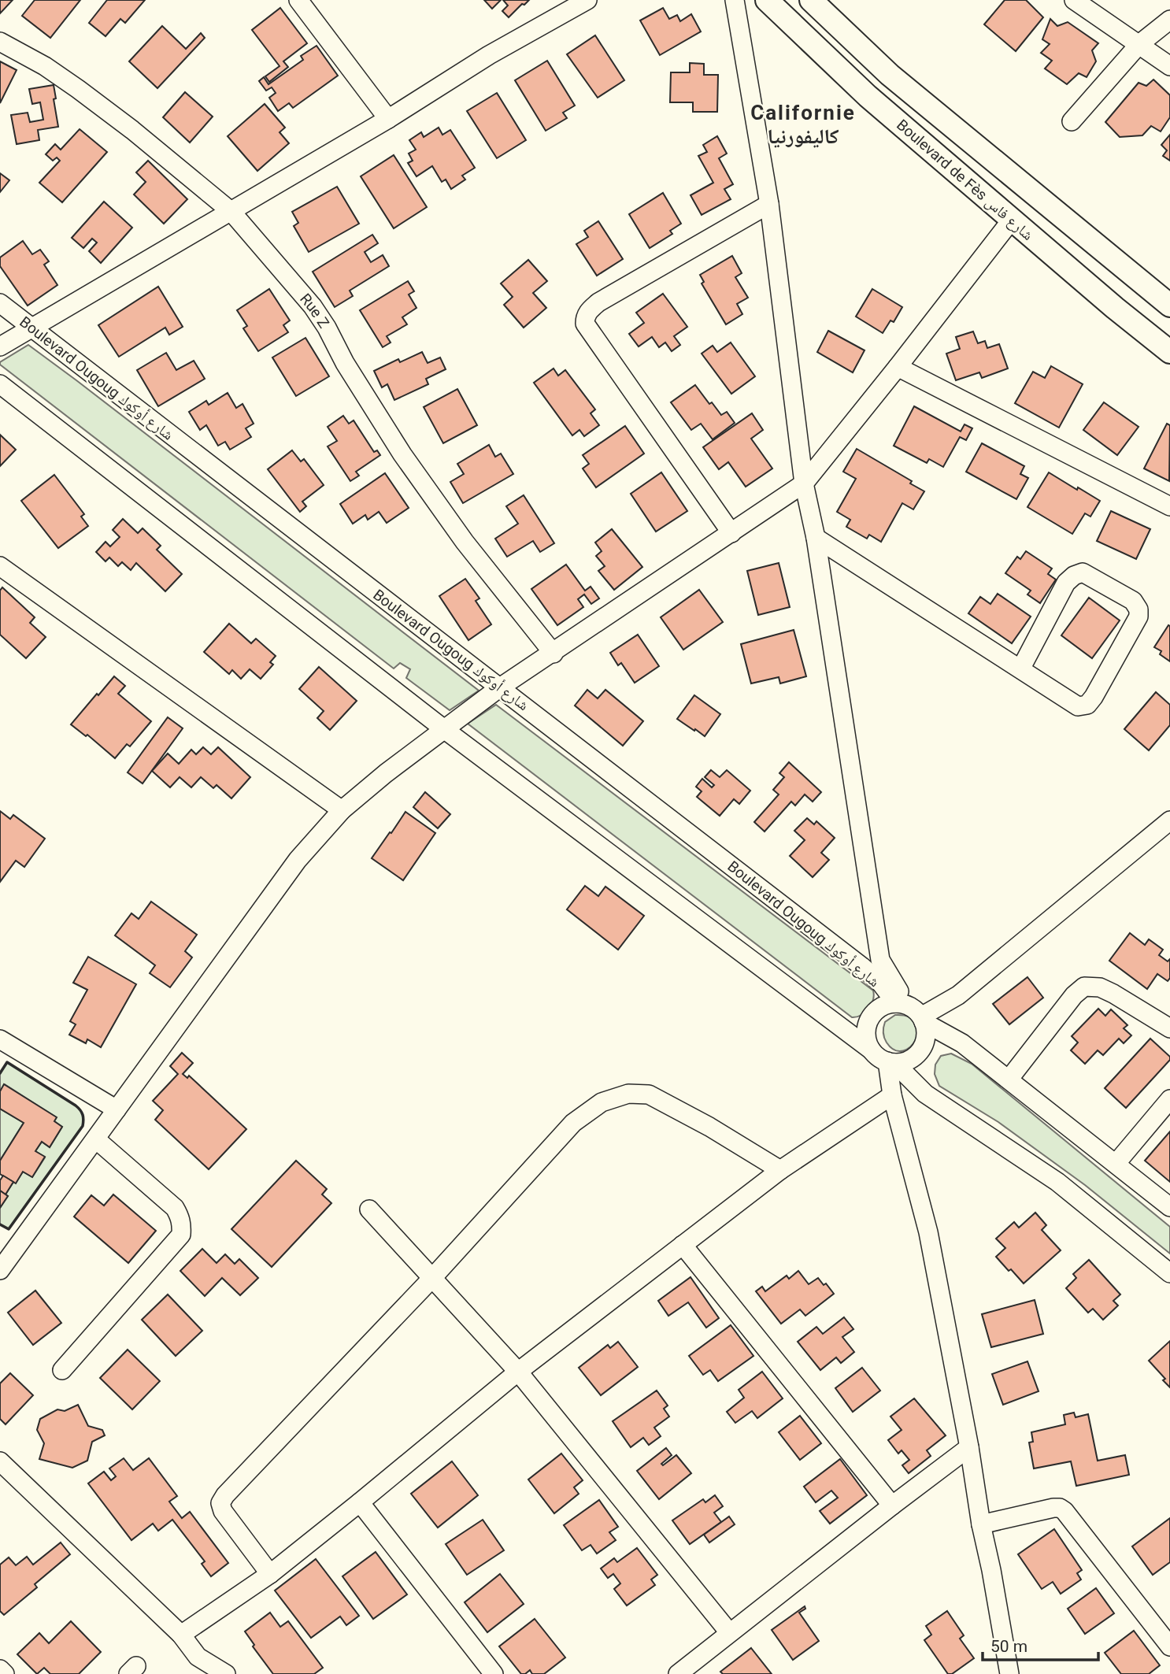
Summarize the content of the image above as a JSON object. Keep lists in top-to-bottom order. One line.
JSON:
{"streets":{"main road":["Boulevard de Fès شارع فاس"],"street":["Rue Z","Boulevard Ougoug شارع أوكوك"]},"districts":["Californie كاليفورنيا"],"scale_bar":"50 m"}
